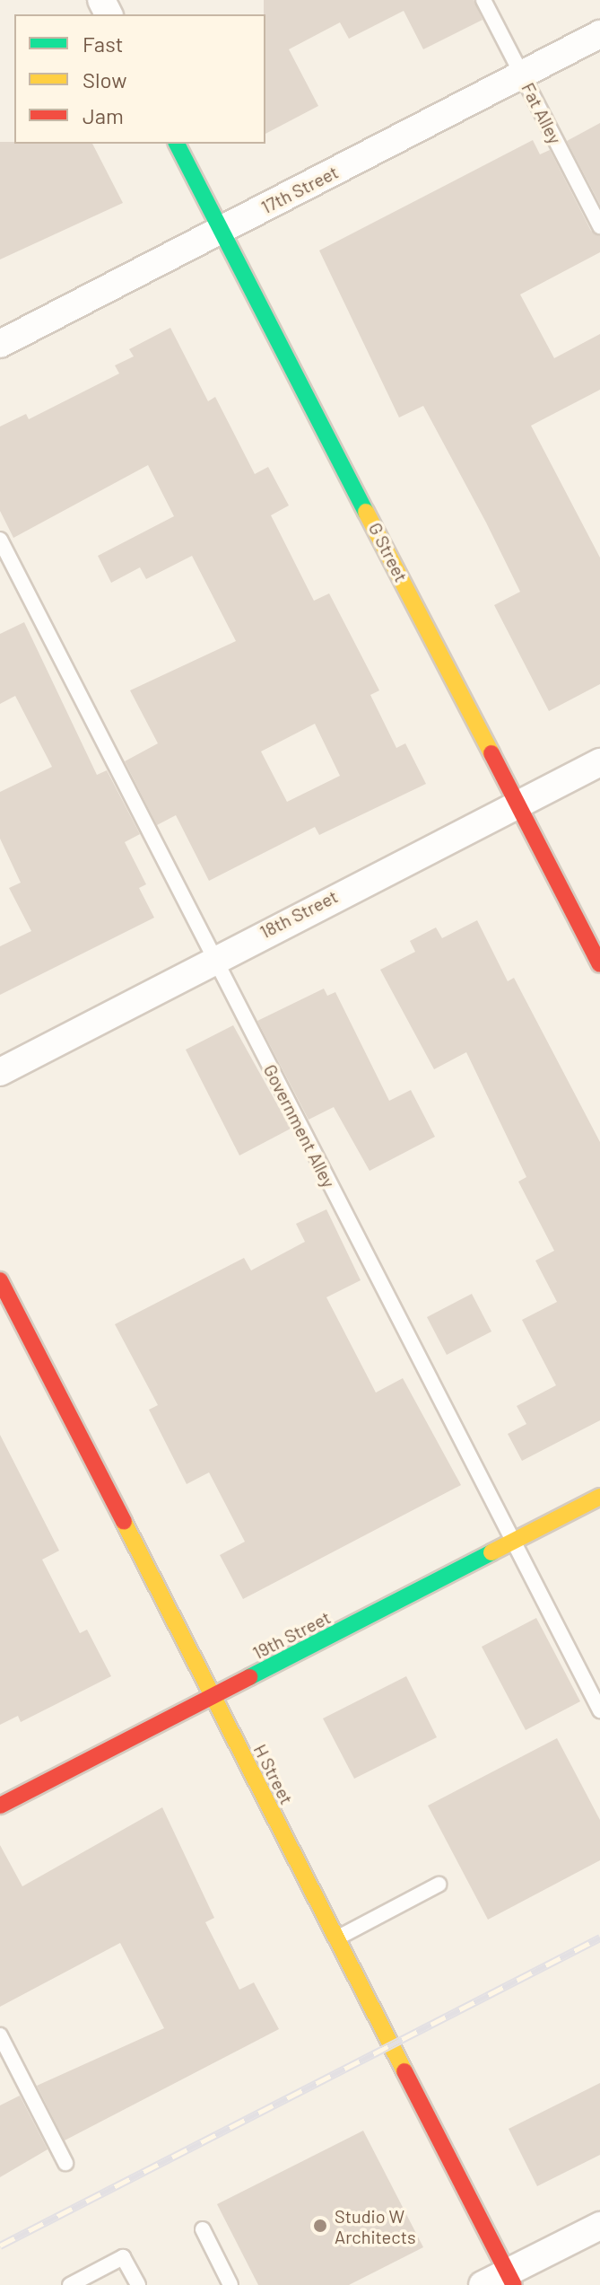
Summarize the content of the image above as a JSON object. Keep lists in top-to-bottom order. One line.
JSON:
{"streets":{"street":["17th Street","G Street","18th Street","19th Street","H Street"],"lane":["Fat Alley","Government Alley"]},"crossings":[["Fat Alley","17th Street"],["17th Street","G Street"],["G Street","18th Street"],["18th Street","Government Alley"],["Government Alley","19th Street"],["19th Street","H Street"]],"places":["Studio W Architects"],"legend":["Fast","Slow","Jam"]}
